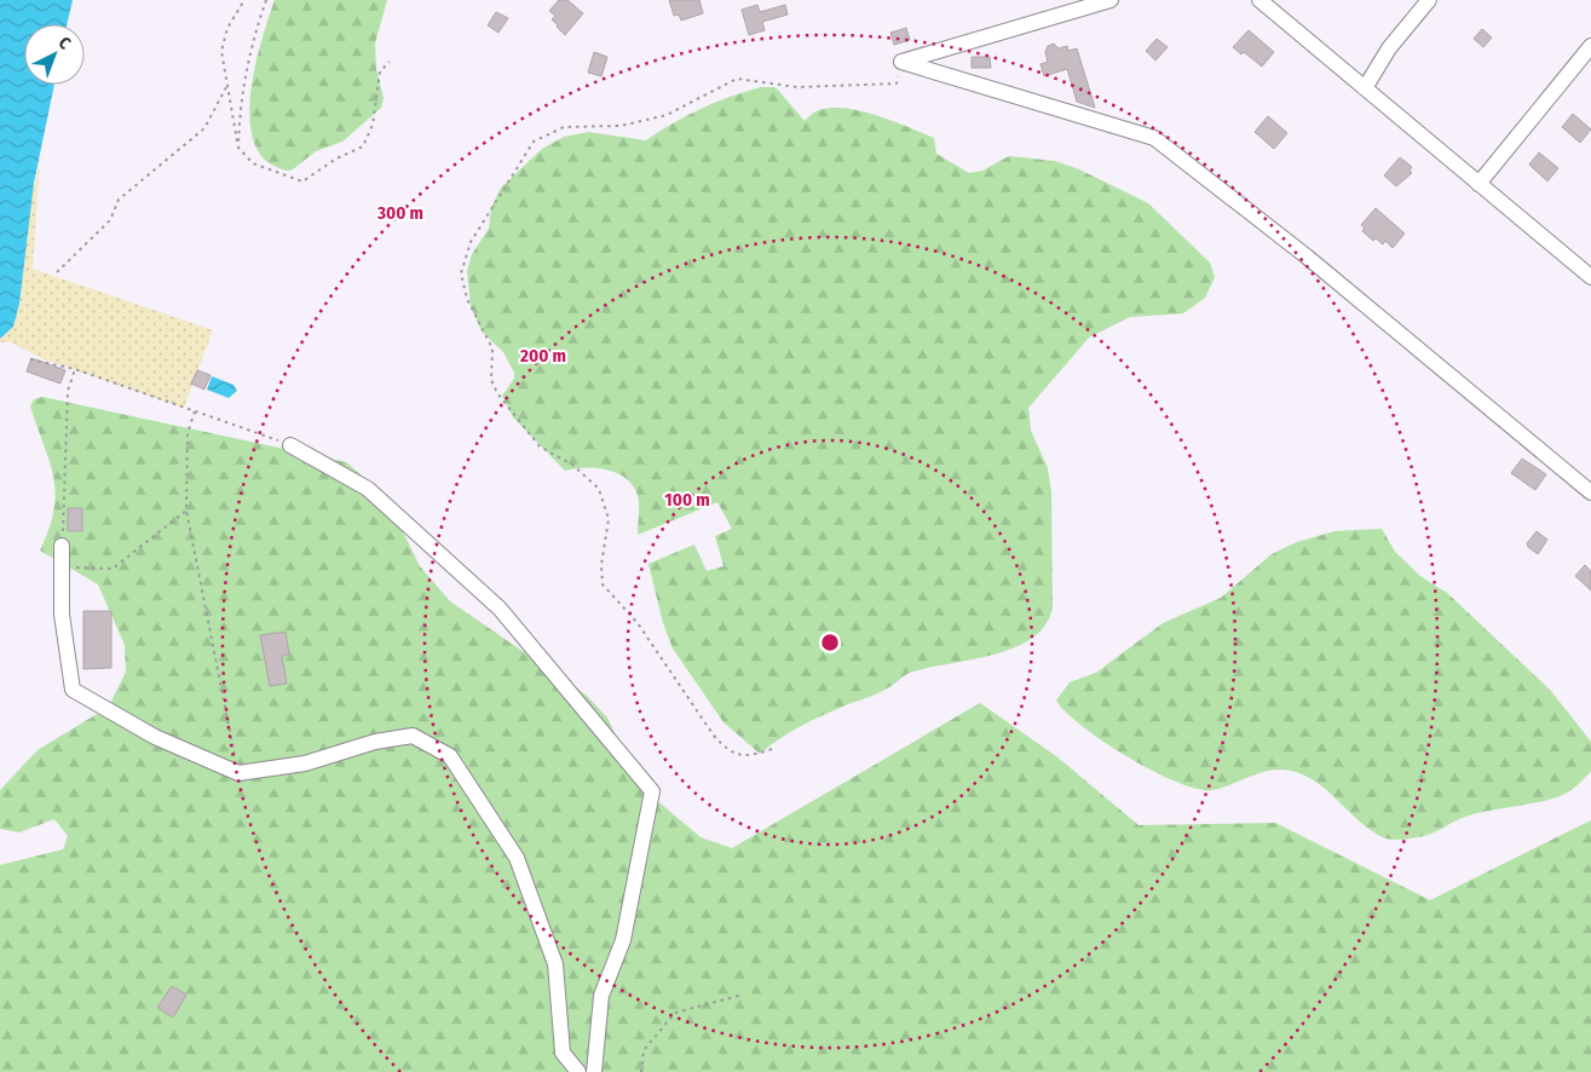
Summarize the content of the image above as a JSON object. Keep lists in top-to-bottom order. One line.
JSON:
{"north":"top right","rings":["300 m","200 m","100 m"]}
